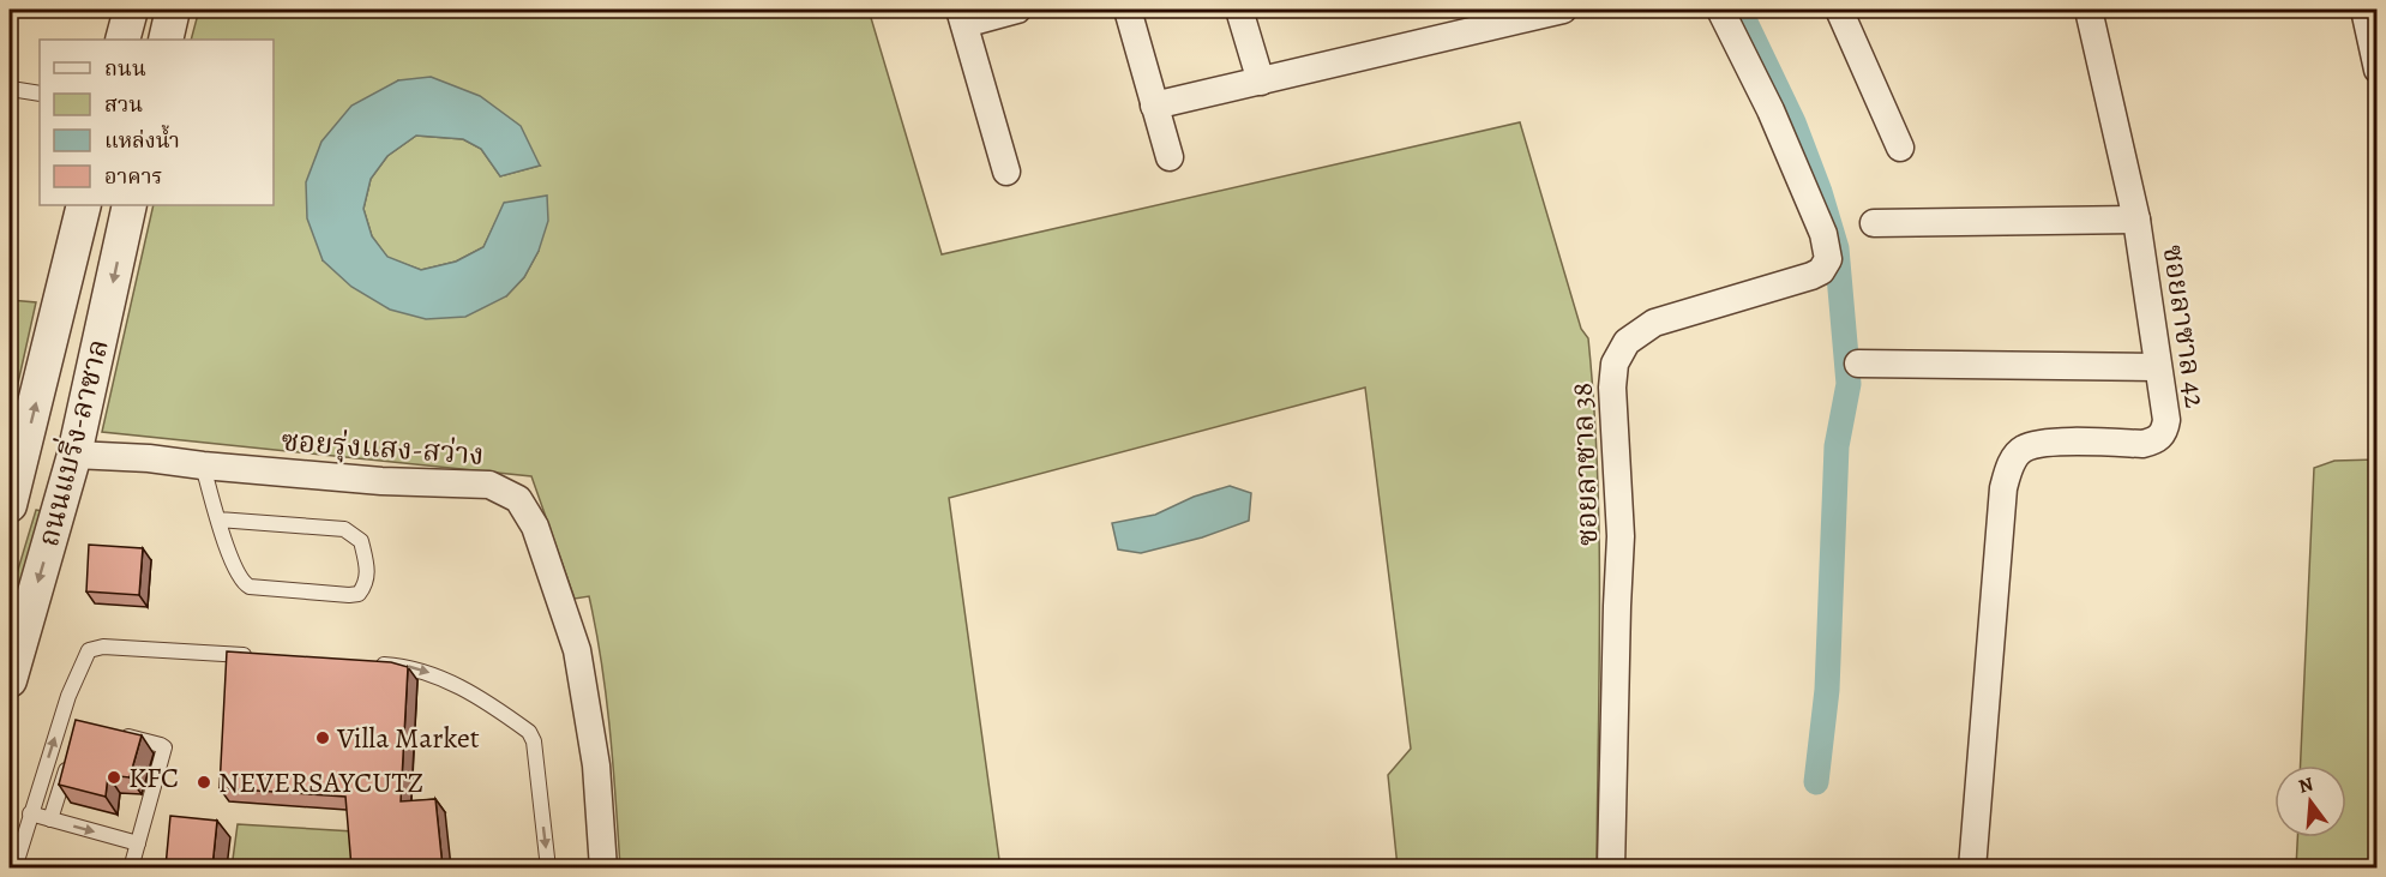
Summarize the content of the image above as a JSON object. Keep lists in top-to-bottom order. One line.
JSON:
{"streets":{"street":["ซอยลาซาล 42","ถนนแบริ่ง-ลาซาล","ซอยรุ่งแสง-สว่าง","ซอยลาซาล 38"]},"crossings":[["ถนนแบริ่ง-ลาซาล","ซอยรุ่งแสง-สว่าง"]],"places":["Villa Market","KFC","NEVERSAYCUTZ"],"legend":["ถนน","สวน","แหล่งน้ำ","อาคาร"],"north":"top"}
